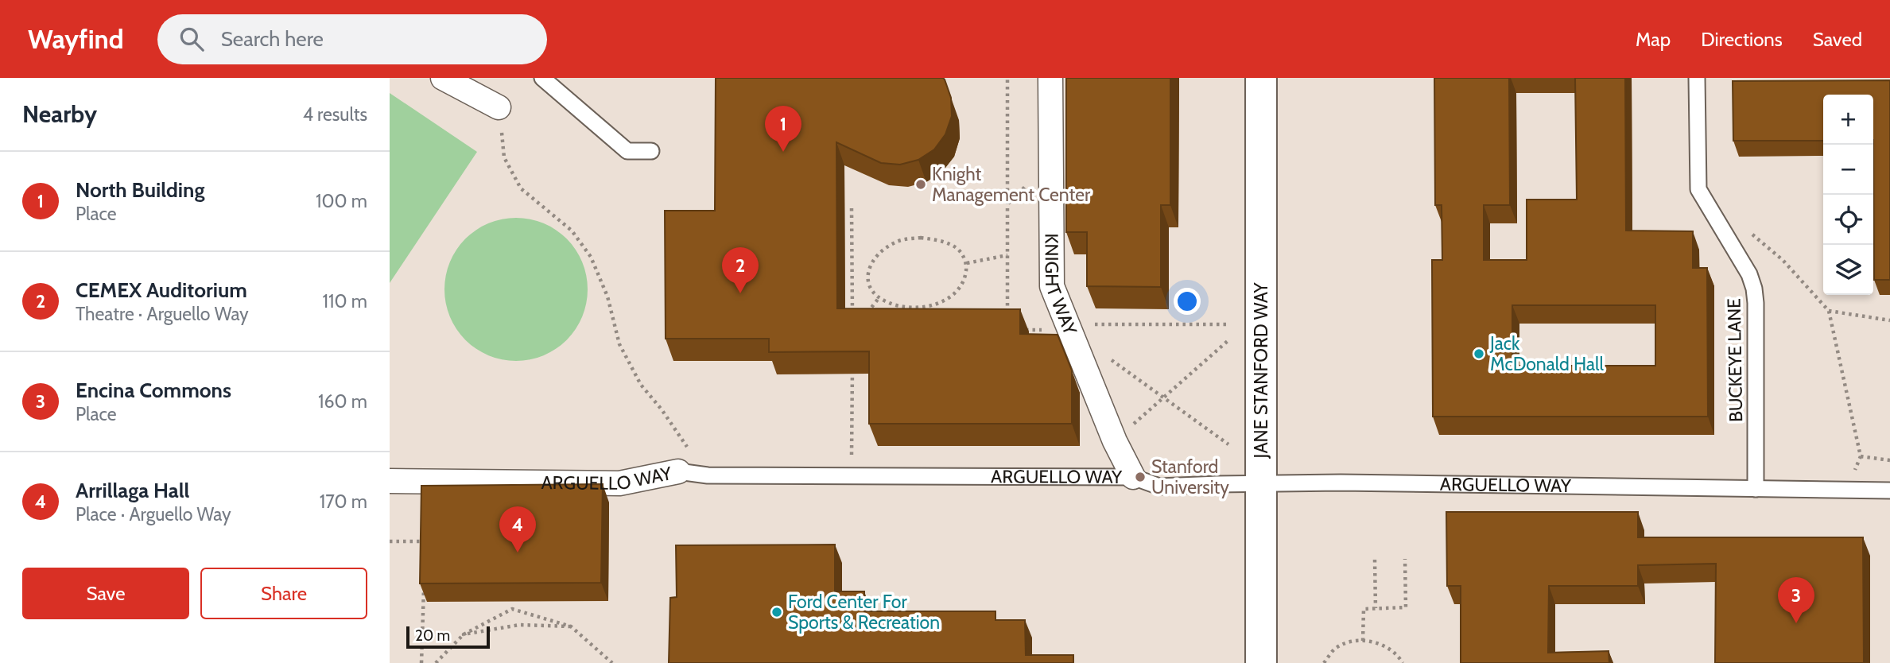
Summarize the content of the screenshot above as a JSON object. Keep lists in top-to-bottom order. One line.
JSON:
{"streets":{"street":["KNIGHT WAY","JANE STANFORD WAY","ARGUELLO WAY"],"lane":["BUCKEYE LANE"]},"crossings":[["KNIGHT WAY","ARGUELLO WAY"],["BUCKEYE LANE","ARGUELLO WAY"],["JANE STANFORD WAY","ARGUELLO WAY"]],"places":["Knight Management Center","Jack McDonald Hall","Stanford University","Ford Center For Sports & Recreation"],"scale_bar":"20 m","page":{"header":"Wayfind","search":"Search here","nav":["Map","Directions","Saved"],"heading":["Nearby","4 results"],"map_buttons":["+","−"],"pins":["1","2","4","3"],"list":[{"mark":"1","name":"North Building","note":"Place","value":"100 m"},{"mark":"2","name":"CEMEX Auditorium","note":"Theatre · Arguello Way","value":"110 m"},{"mark":"3","name":"Encina Commons","note":"Place","value":"160 m"},{"mark":"4","name":"Arrillaga Hall","note":"Place · Arguello Way","value":"170 m"}],"buttons":["Save","Share"],"scale":"20 m"}}
